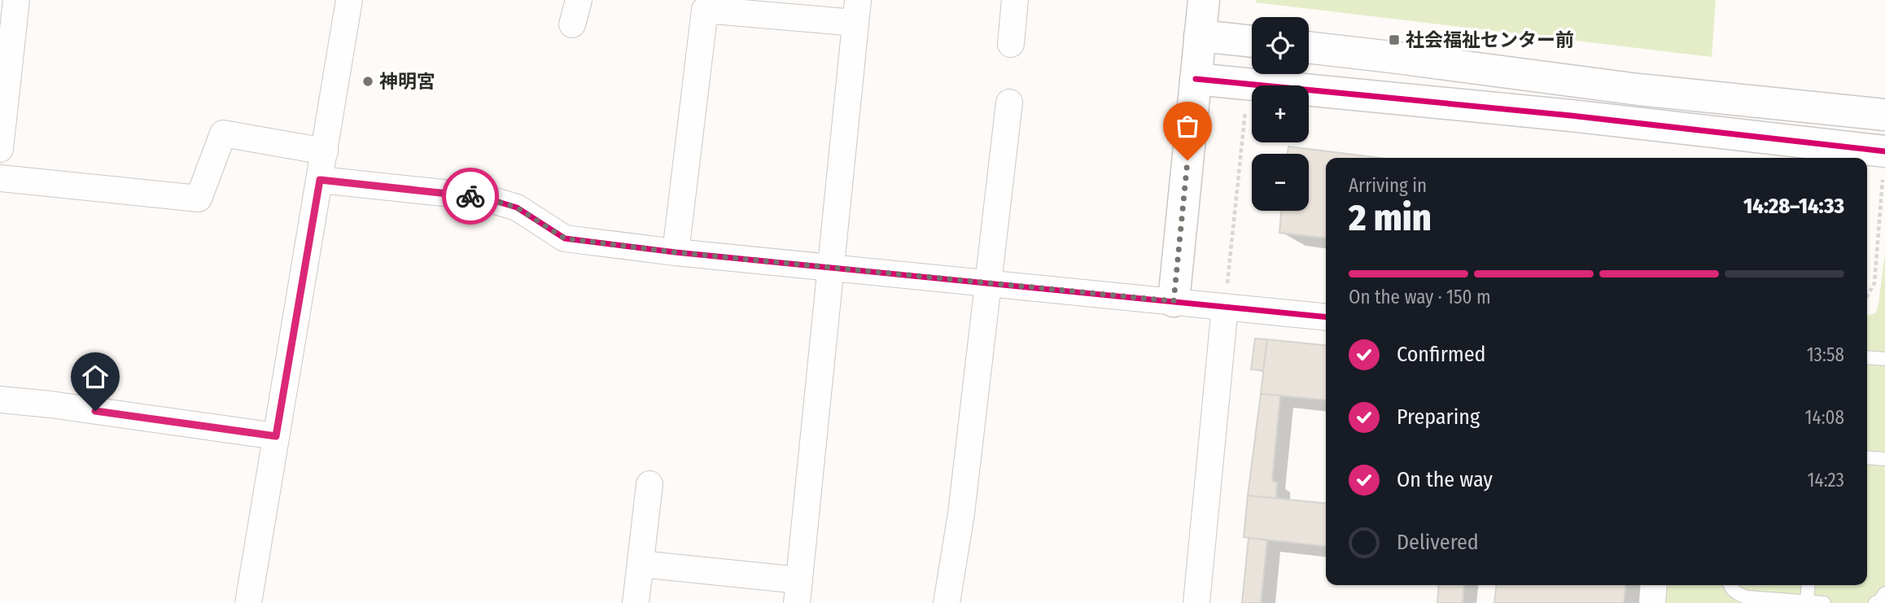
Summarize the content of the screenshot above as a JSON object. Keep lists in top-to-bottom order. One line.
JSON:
{"places":{"transit":["社会福祉センター前"],"other":["神明宮"]},"page":{"map_buttons":["+","−"],"heading":["2 min","Arriving in","14:28–14:33"],"bar":"On the way · 150 m","list":[["Confirmed","13:58"],["Preparing","14:08"],["On the way","14:23"],"Delivered"]}}
